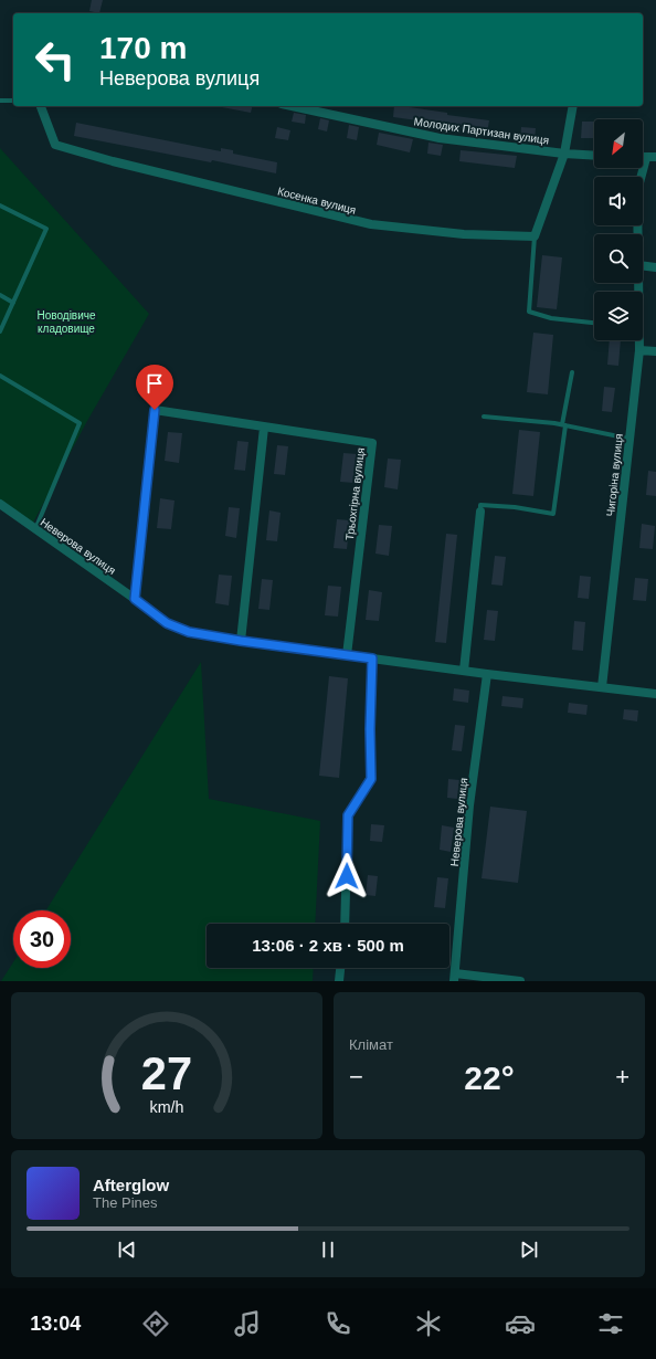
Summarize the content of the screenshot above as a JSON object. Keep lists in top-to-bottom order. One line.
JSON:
{"streets":{"street":["Молодих Партизан вулиця","Косенка вулиця","Чигоріна вулиця","Трьохгірна вулиця","Неверова вулиця"]},"crossings":[["Чигоріна вулиця","Неверова вулиця"],["Трьохгірна вулиця","Неверова вулиця"]],"parks":["Новодівиче кладовище"],"north":"bottom left","page":{"turn":["170 m","Неверова вулиця"],"limit":"30","trip":"13:06 · 2 хв · 500 m","tile":"Клімат","heat":["−","22°","+"],"song":["Afterglow","The Pines"],"tabs":"13:04","gauge":["27","km/h"]}}
